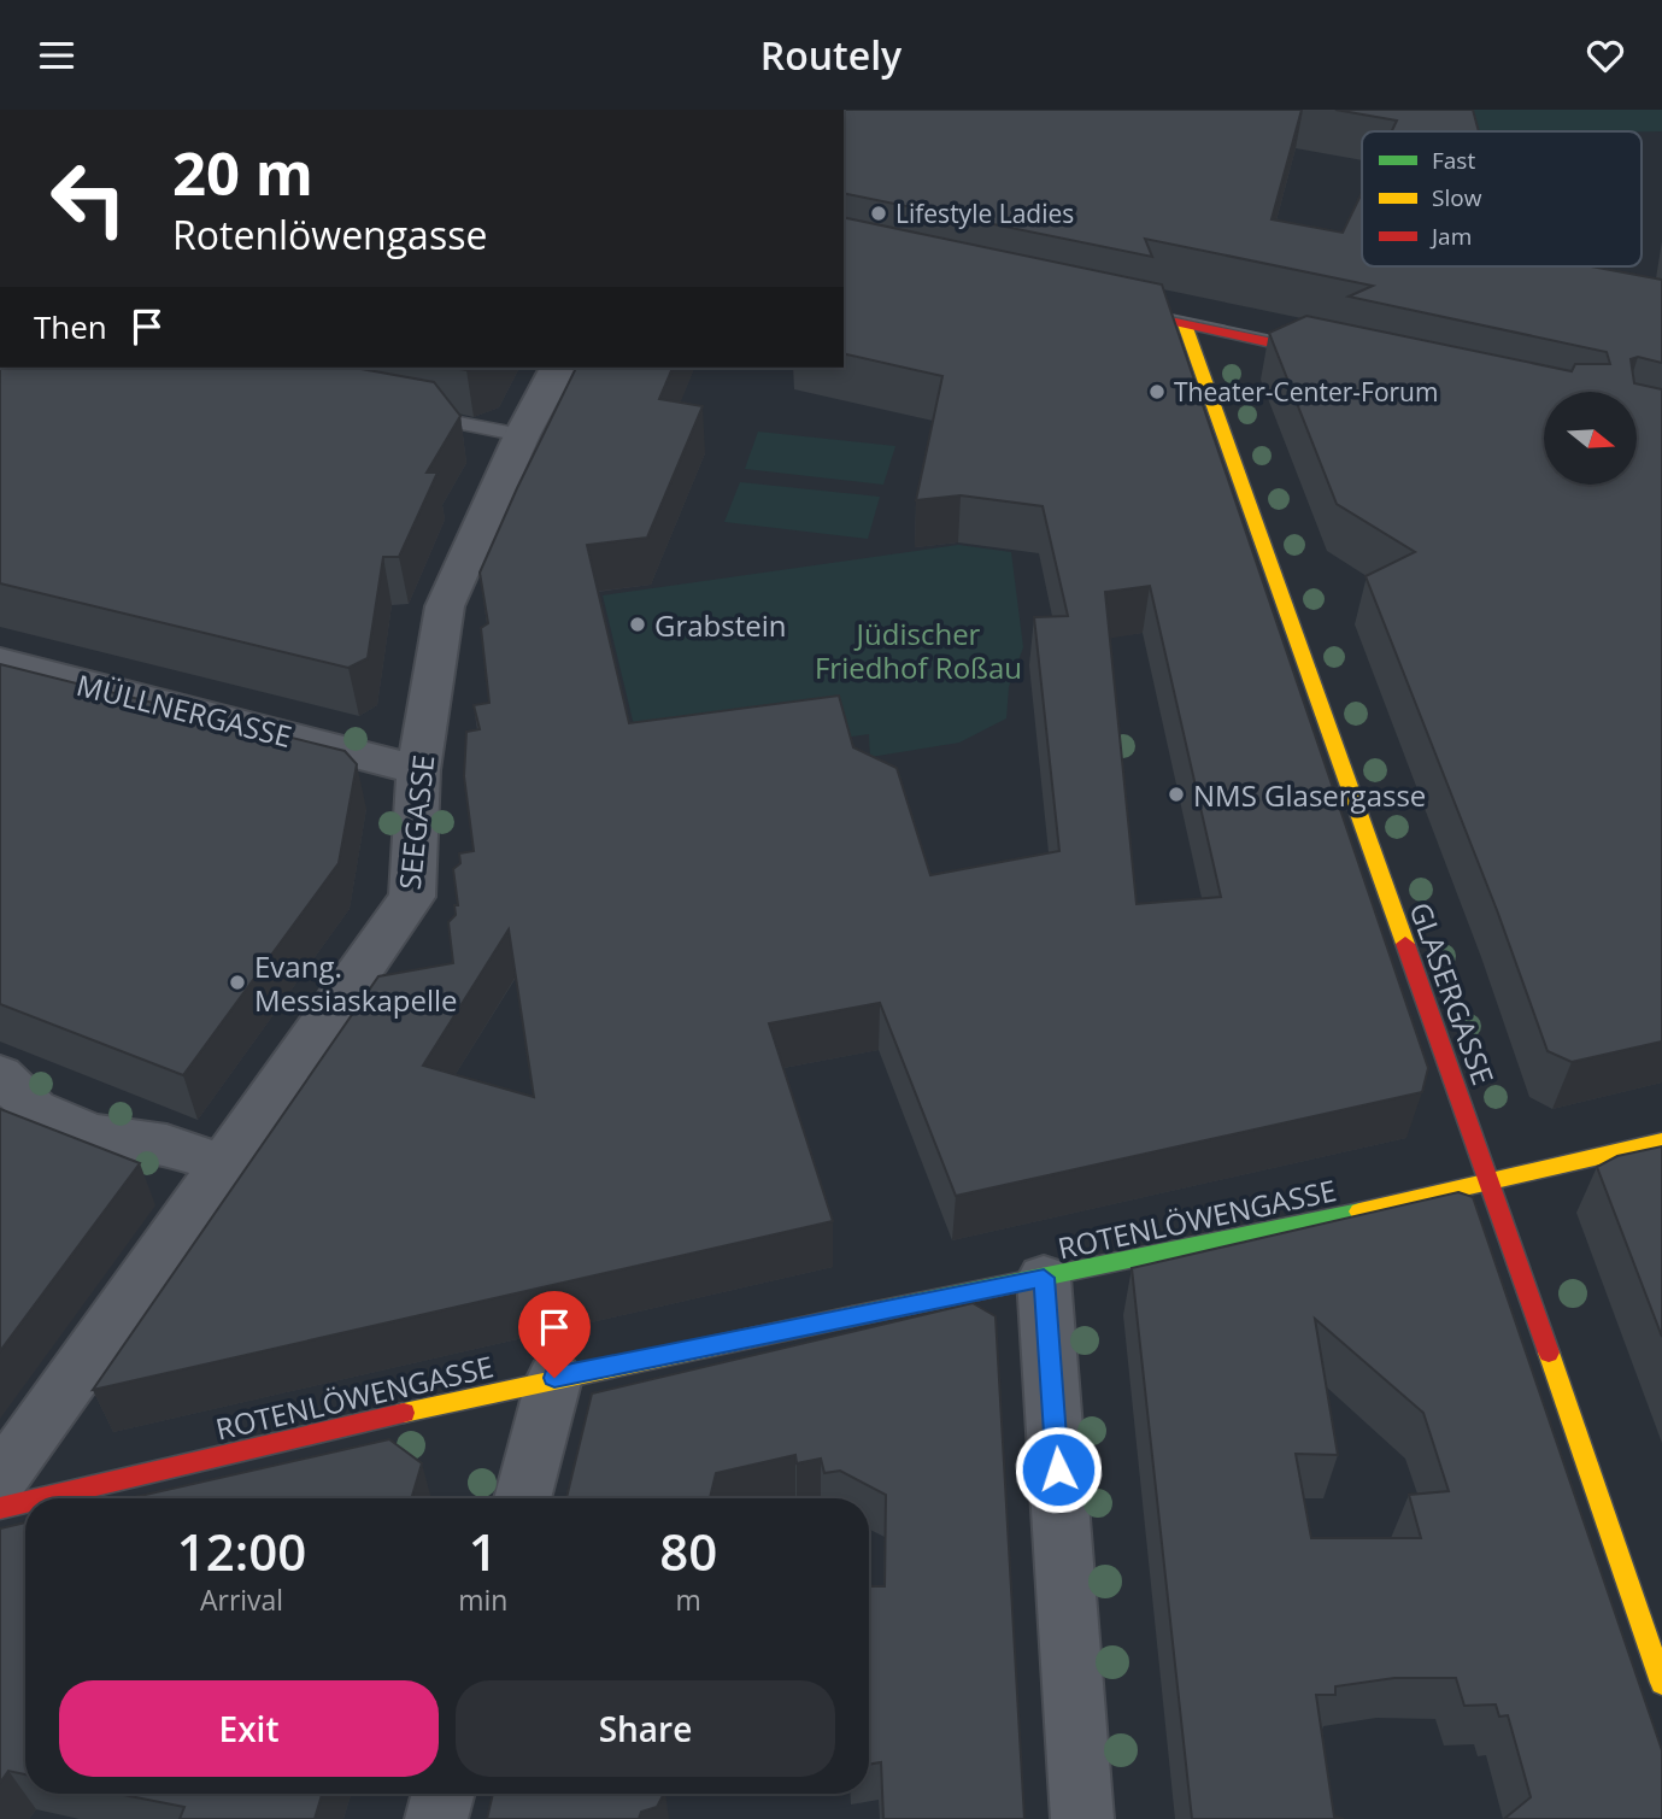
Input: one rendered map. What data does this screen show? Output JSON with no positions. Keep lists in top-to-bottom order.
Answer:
{
  "streets": {
    "street": [
      "MÜLLNERGASSE",
      "SEEGASSE",
      "GLASERGASSE",
      "ROTENLÖWENGASSE"
    ]
  },
  "crossings": [
    ["MÜLLNERGASSE", "SEEGASSE"],
    ["GLASERGASSE", "ROTENLÖWENGASSE"]
  ],
  "parks": ["Jüdischer Friedhof Roßau"],
  "places": [
    "Lifestyle Ladies",
    "Theater-Center-Forum",
    "Grabstein",
    "NMS Glasergasse",
    "Evang. Messiaskapelle"
  ],
  "legend": ["Fast", "Slow", "Jam"],
  "north": "right",
  "page": {
    "header": "Routely",
    "turn": ["20 m", "Rotenlöwengasse"],
    "then": "Then",
    "eta": [
      "12:00",
      "Arrival",
      "1",
      "min",
      "80",
      "m"
    ],
    "buttons": ["Exit", "Share"]
  }
}
